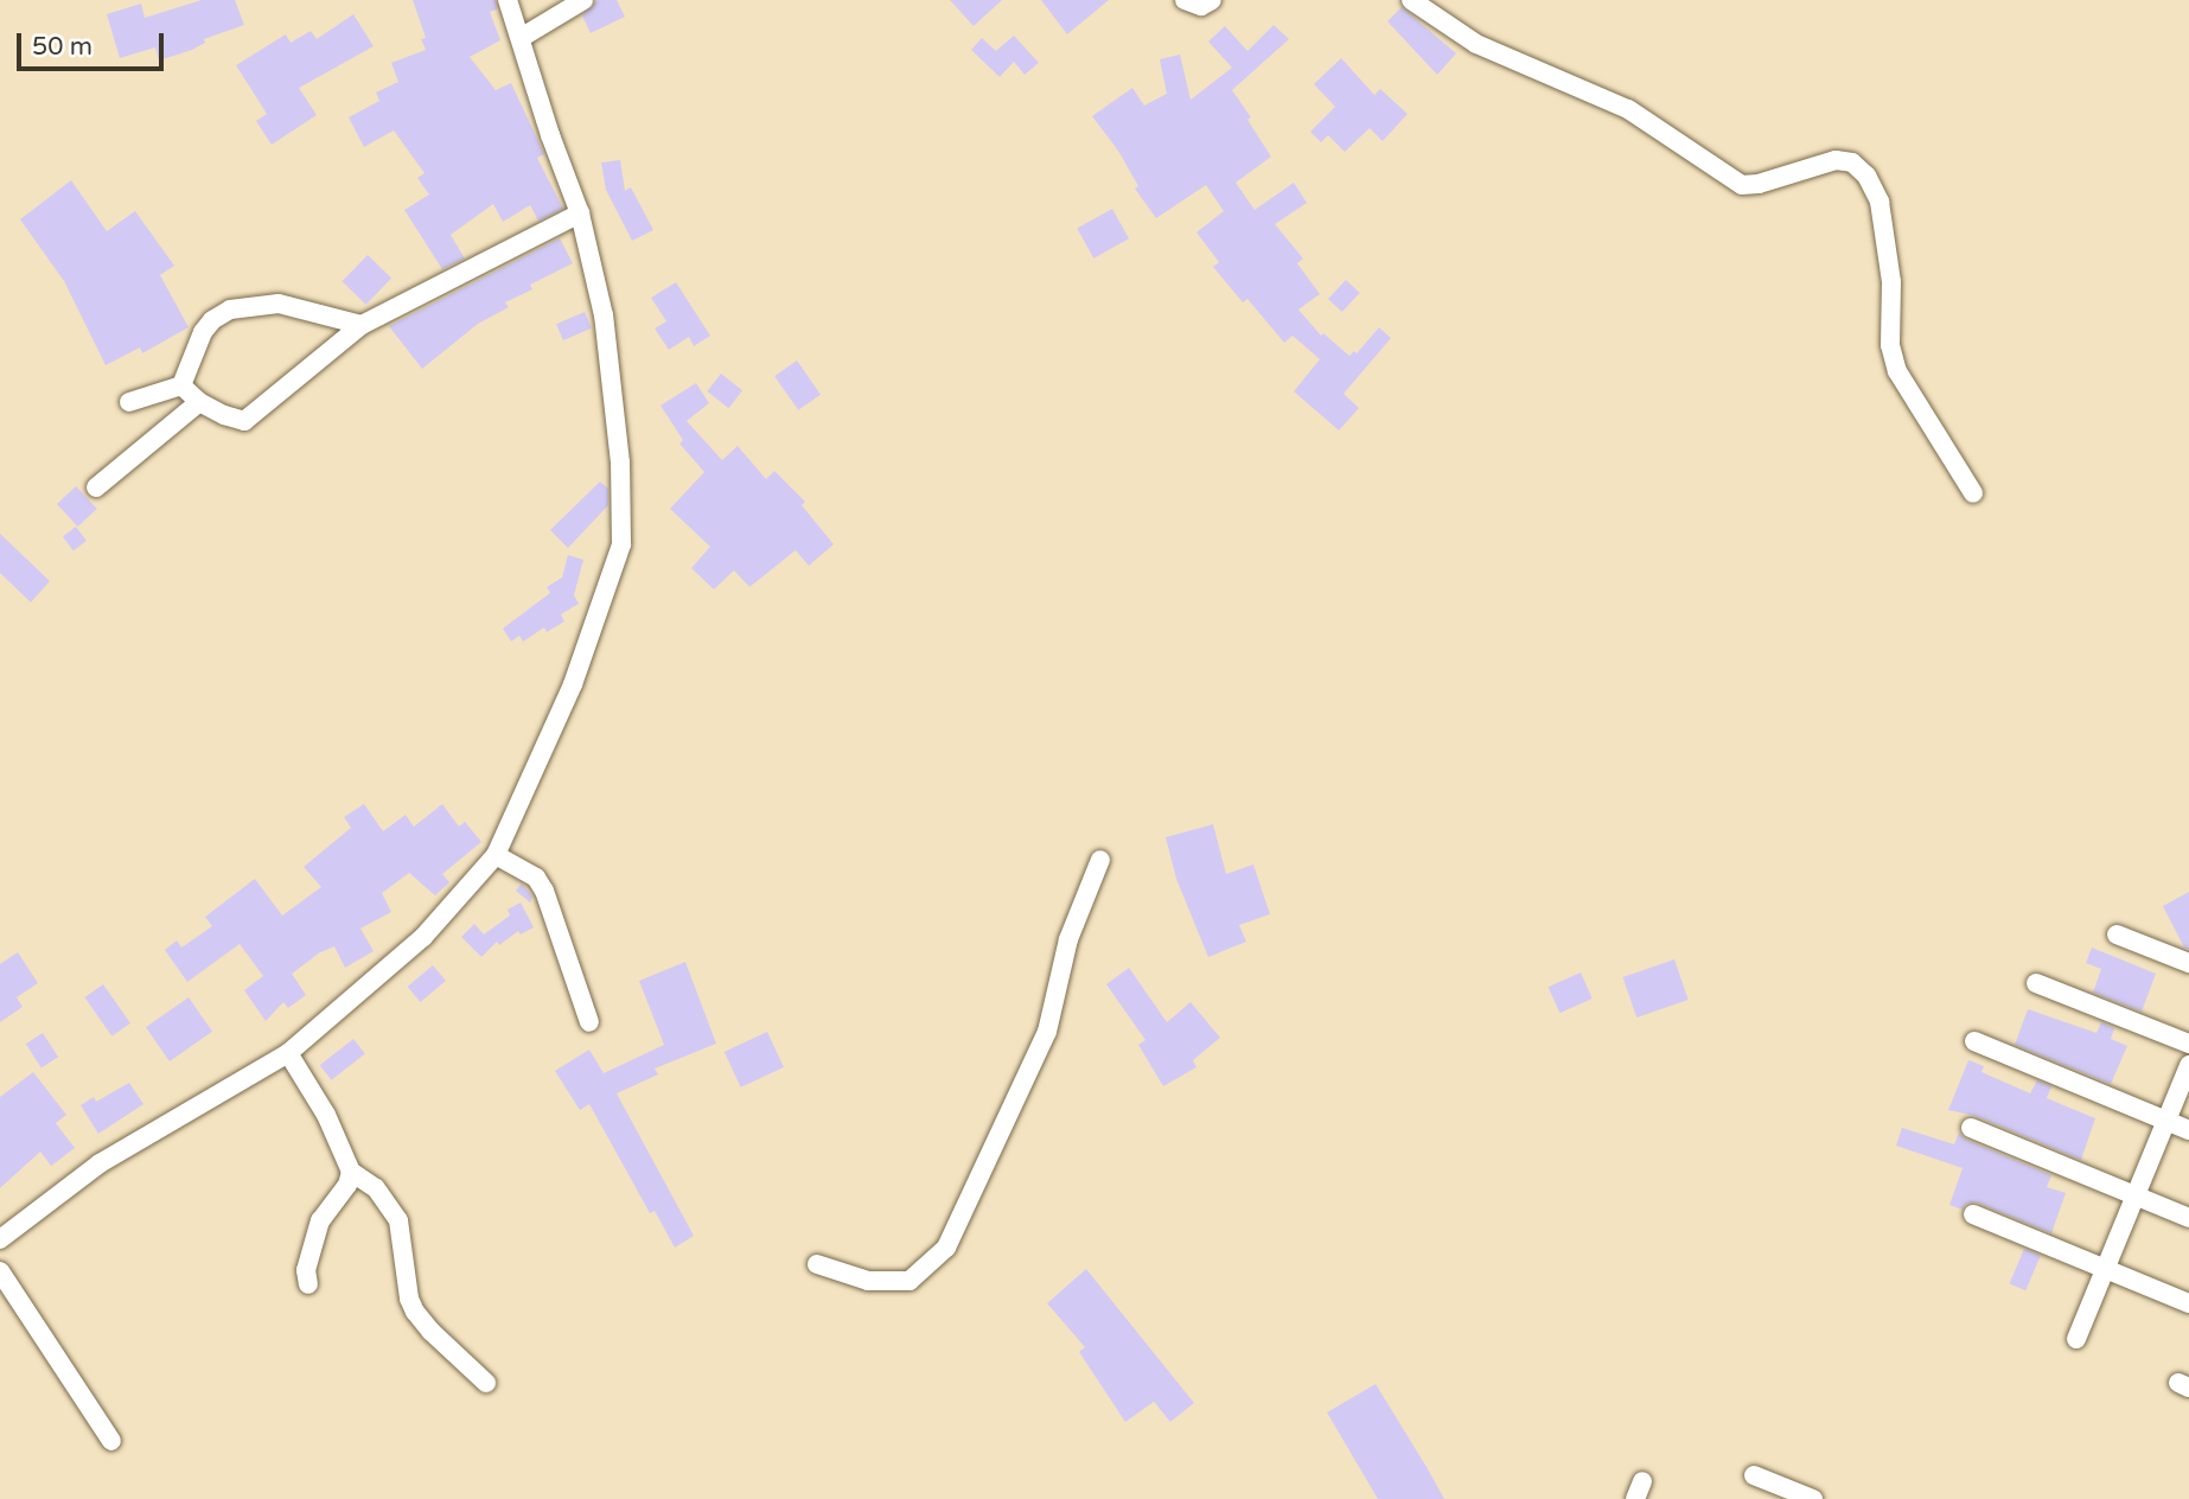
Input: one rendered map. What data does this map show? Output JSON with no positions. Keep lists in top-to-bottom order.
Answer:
{
  "scale_bar": "50 m"
}
